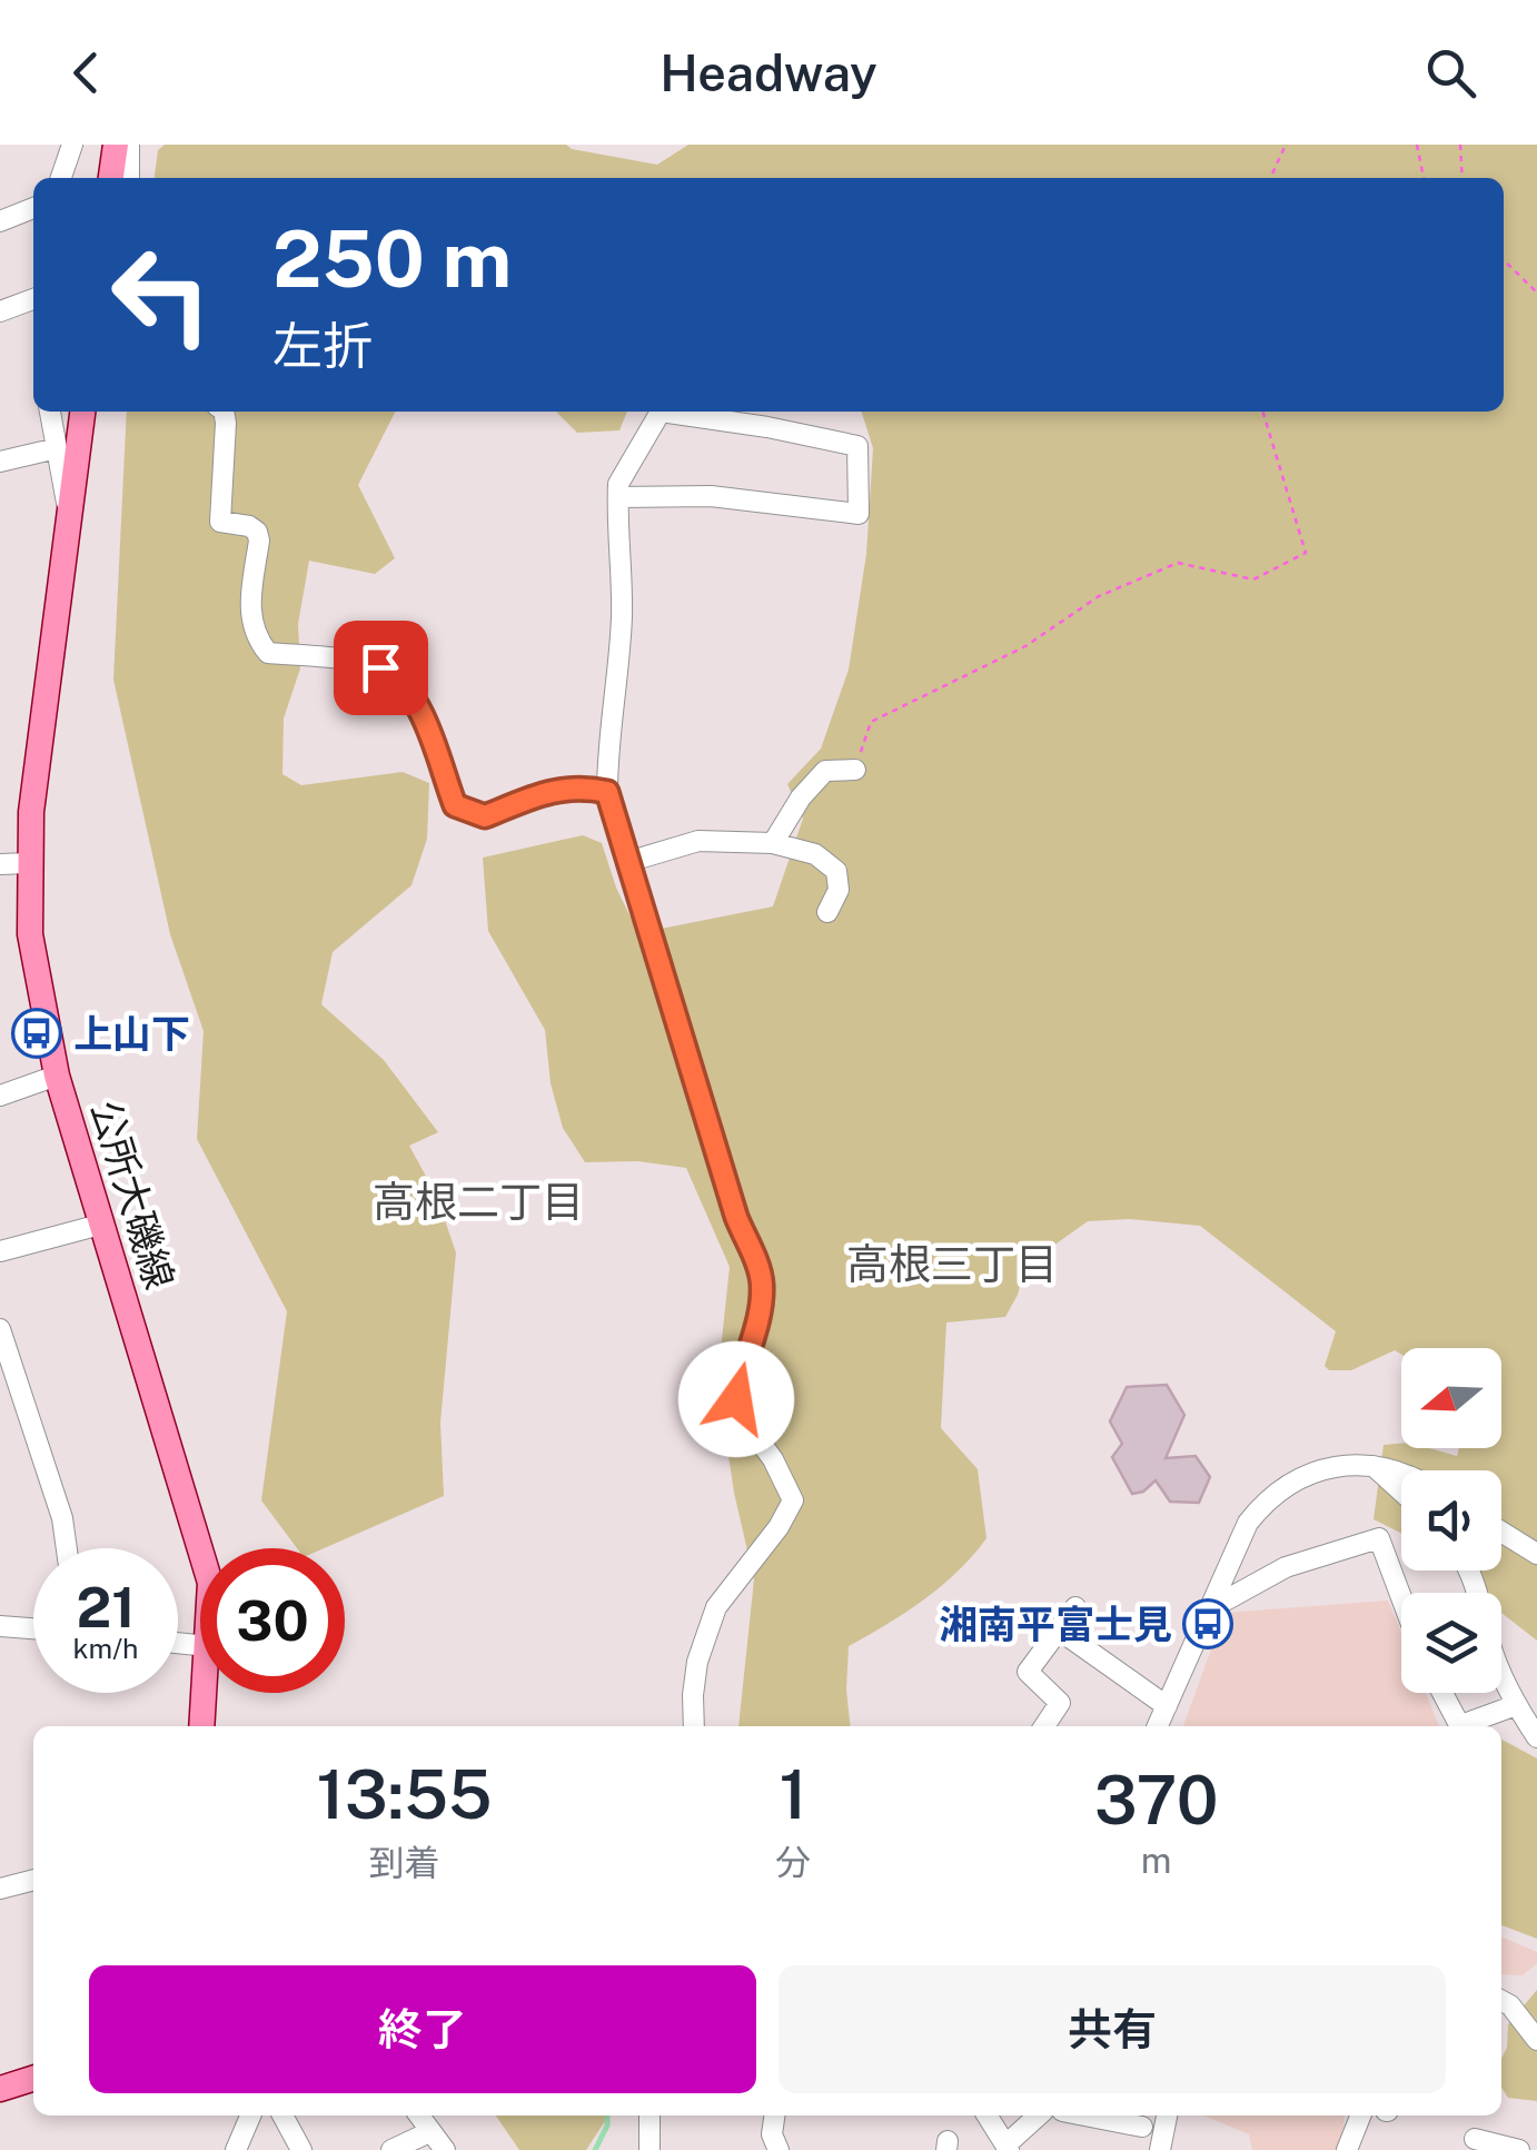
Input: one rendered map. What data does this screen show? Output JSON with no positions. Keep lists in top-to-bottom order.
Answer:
{
  "streets": {
    "main road": ["公所大磯線"]
  },
  "districts": ["高根二丁目", "高根三丁目"],
  "places": {
    "bus stop": ["上山下", "湘南平富士見"]
  },
  "north": "left",
  "page": {
    "header": "Headway",
    "turn": ["250 m", "左折"],
    "speed": "21 km/h",
    "limit": "30",
    "eta": [
      "13:55",
      "到着",
      "1",
      "分",
      "370",
      "m"
    ],
    "buttons": ["終了", "共有"]
  }
}
